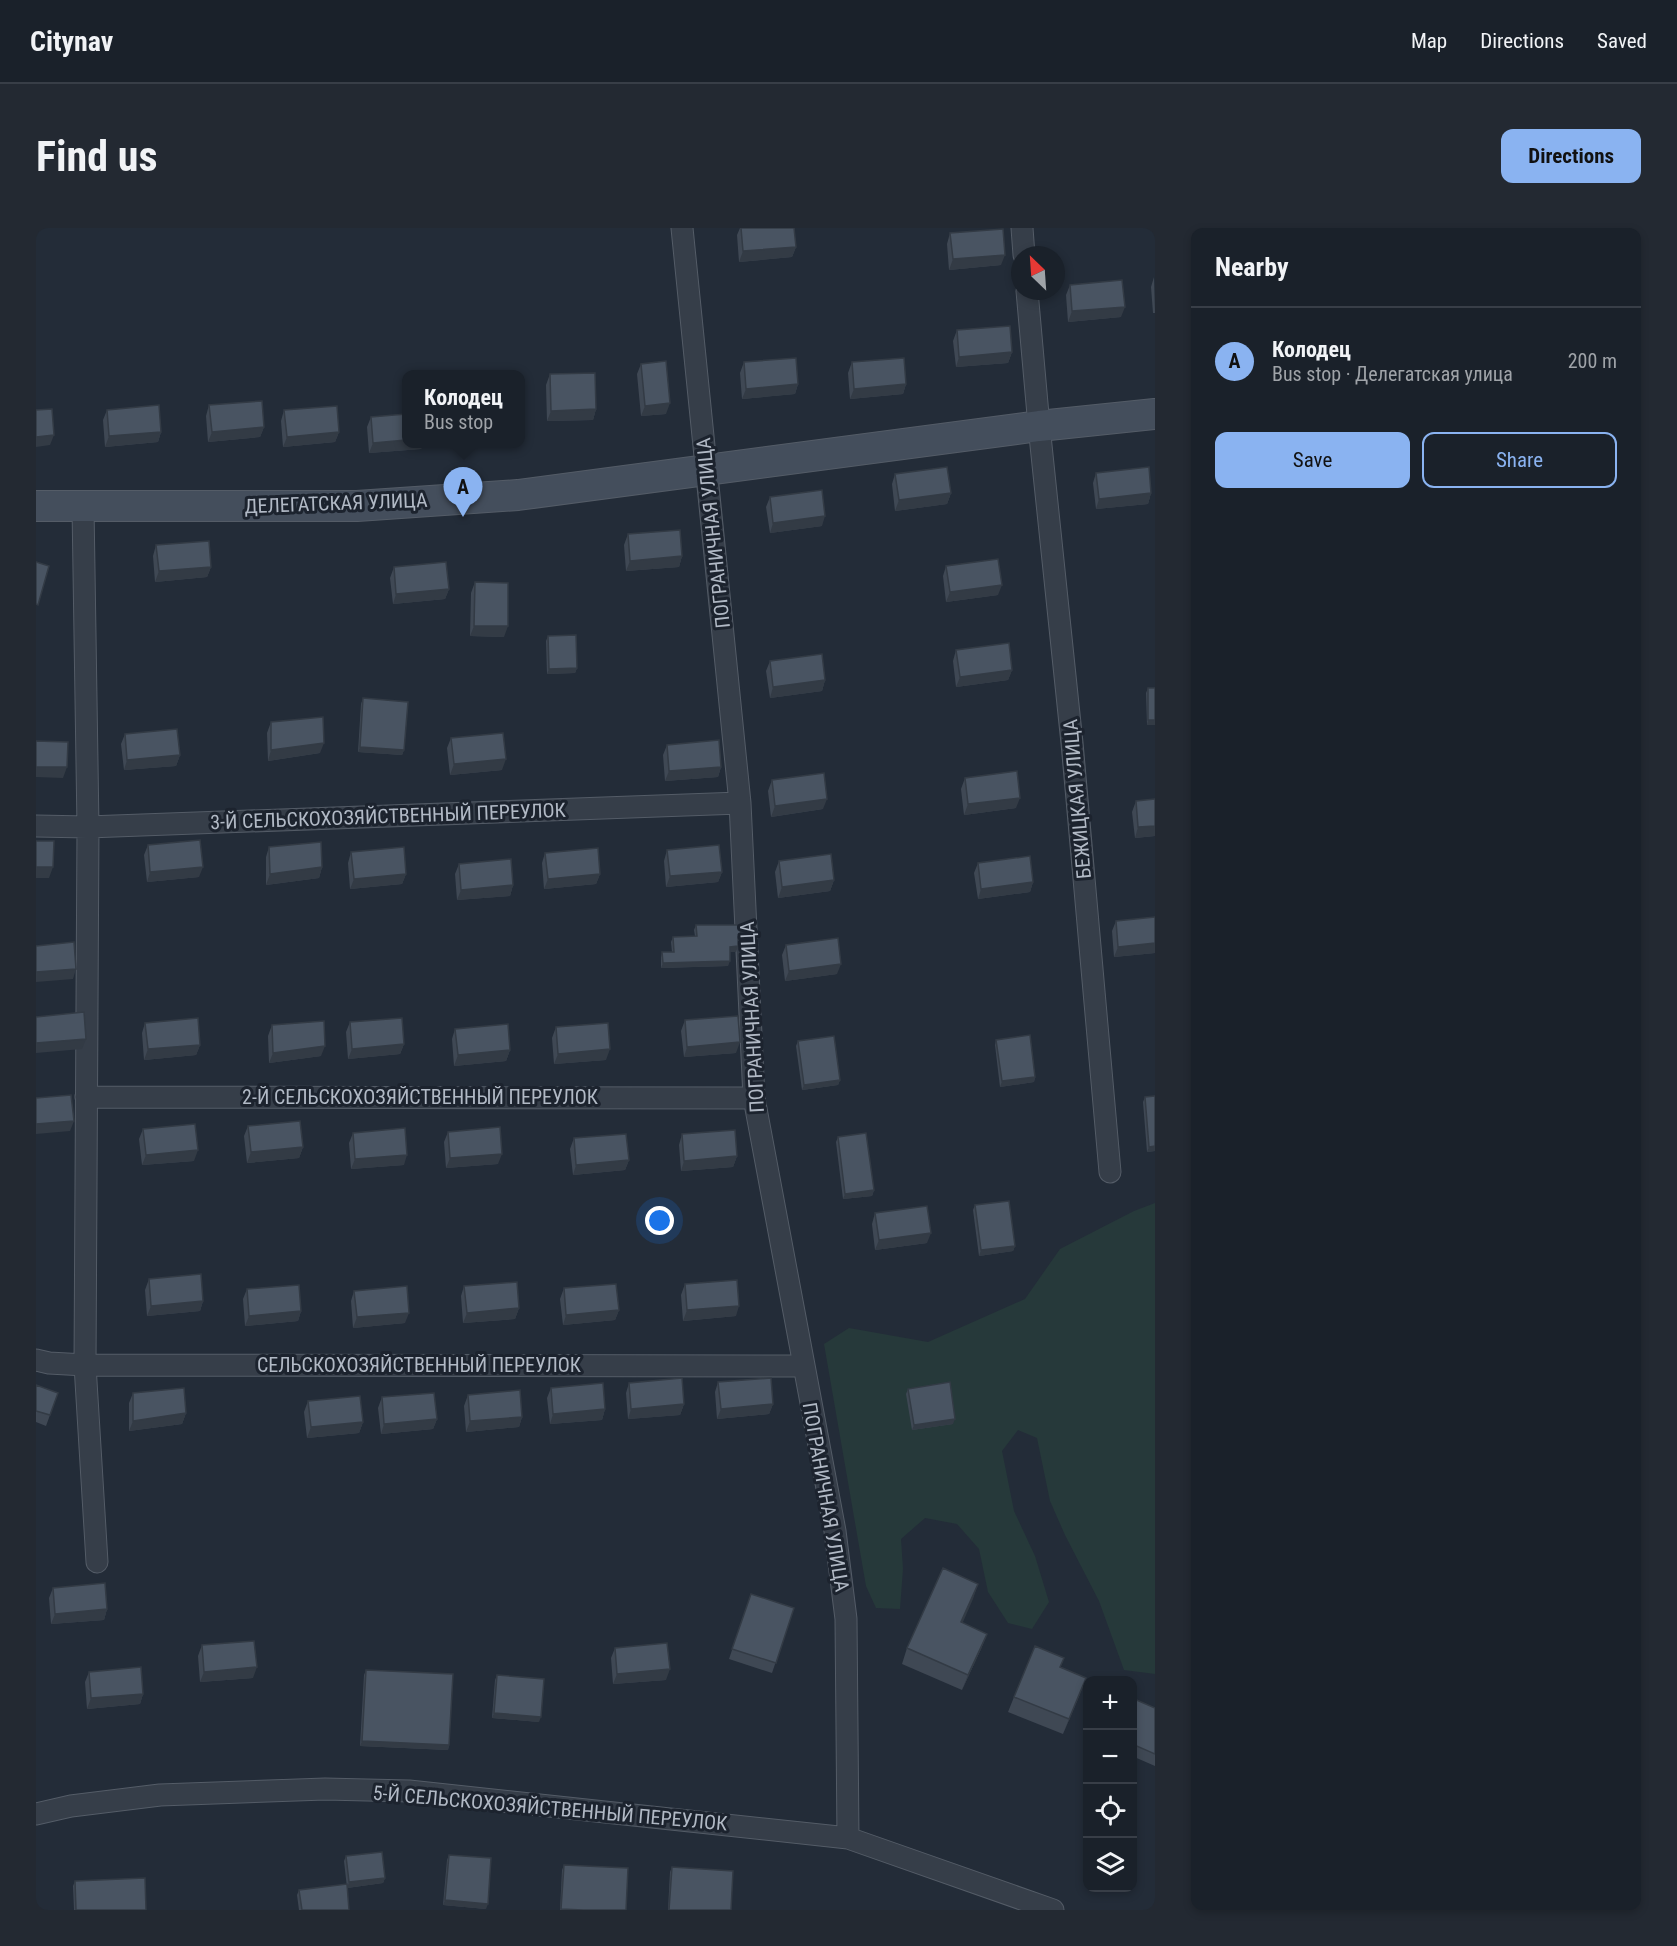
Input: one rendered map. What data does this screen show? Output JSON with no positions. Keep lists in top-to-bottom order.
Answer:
{
  "streets": {
    "street": [
      "ДЕЛЕГАТСКАЯ УЛИЦА",
      "ПОГРАНИЧНАЯ УЛИЦА",
      "БЕЖИЦКАЯ УЛИЦА",
      "3-Й СЕЛЬСКОХОЗЯЙСТВЕННЫЙ ПЕРЕУЛОК",
      "2-Й СЕЛЬСКОХОЗЯЙСТВЕННЫЙ ПЕРЕУЛОК",
      "СЕЛЬСКОХОЗЯЙСТВЕННЫЙ ПЕРЕУЛОК",
      "5-Й СЕЛЬСКОХОЗЯЙСТВЕННЫЙ ПЕРЕУЛОК"
    ]
  },
  "crossings": [
    ["ДЕЛЕГАТСКАЯ УЛИЦА", "ПОГРАНИЧНАЯ УЛИЦА"],
    ["ПОГРАНИЧНАЯ УЛИЦА", "3-Й СЕЛЬСКОХОЗЯЙСТВЕННЫЙ ПЕРЕУЛОК"],
    ["ПОГРАНИЧНАЯ УЛИЦА", "2-Й СЕЛЬСКОХОЗЯЙСТВЕННЫЙ ПЕРЕУЛОК"],
    ["ПОГРАНИЧНАЯ УЛИЦА", "СЕЛЬСКОХОЗЯЙСТВЕННЫЙ ПЕРЕУЛОК"],
    ["ПОГРАНИЧНАЯ УЛИЦА", "5-Й СЕЛЬСКОХОЗЯЙСТВЕННЫЙ ПЕРЕУЛОК"]
  ],
  "north": "top left",
  "page": {
    "header": "Citynav",
    "nav": ["Map", "Directions", "Saved"],
    "buttons": [
      "Directions",
      ["Save", "Share"]
    ],
    "title": "Find us",
    "heading": "Nearby",
    "list": [
      {
        "mark": "A",
        "name": "Колодец",
        "note": "Bus stop · Делегатская улица",
        "value": "200 m"
      }
    ],
    "popup": ["Колодец", "Bus stop"],
    "pins": "A",
    "map_buttons": ["+", "−"]
  }
}
